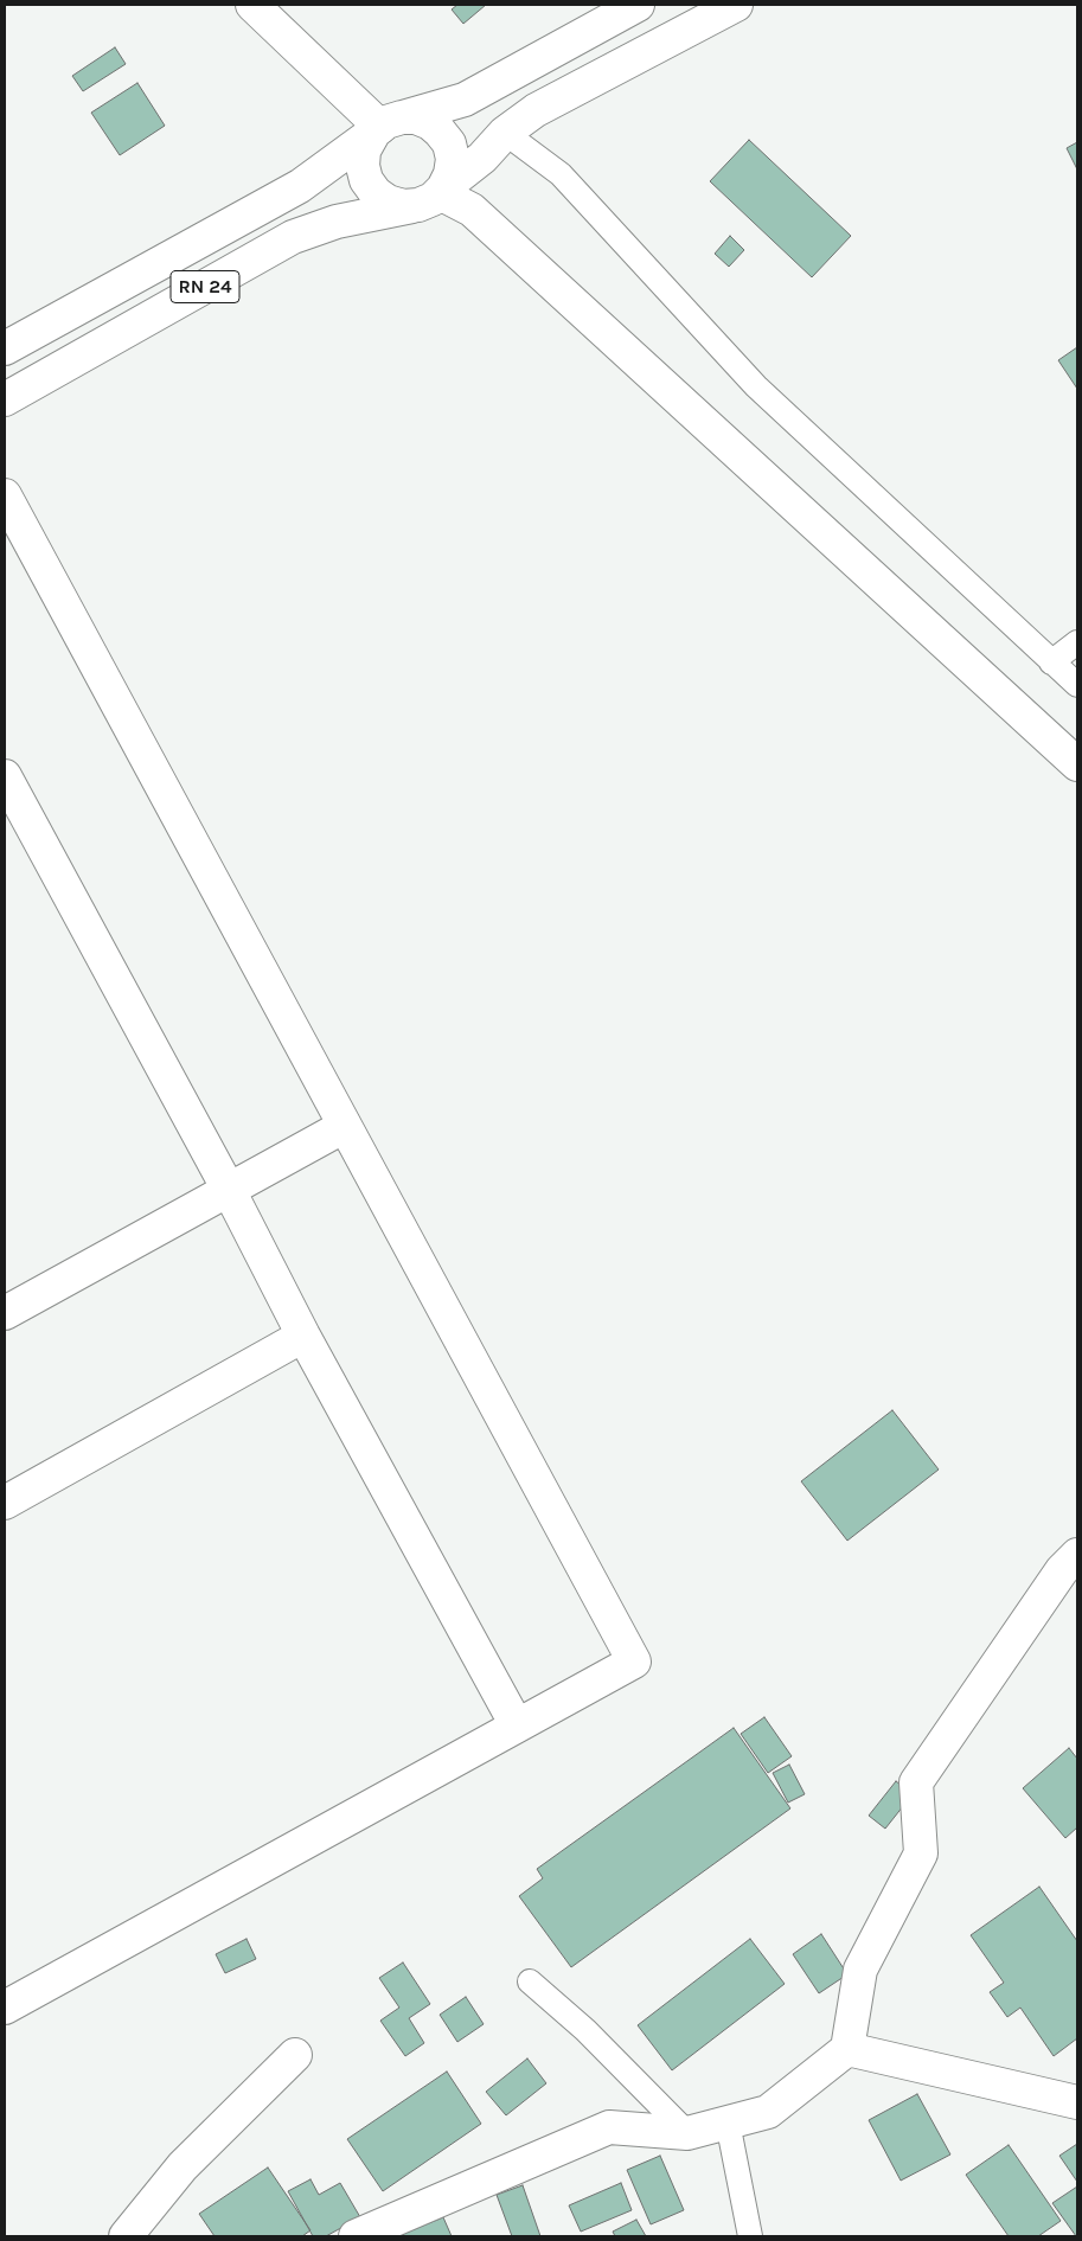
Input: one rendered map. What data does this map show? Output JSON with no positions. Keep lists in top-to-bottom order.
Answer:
{
  "streets": {
    "main road": ["RN 24"]
  }
}
